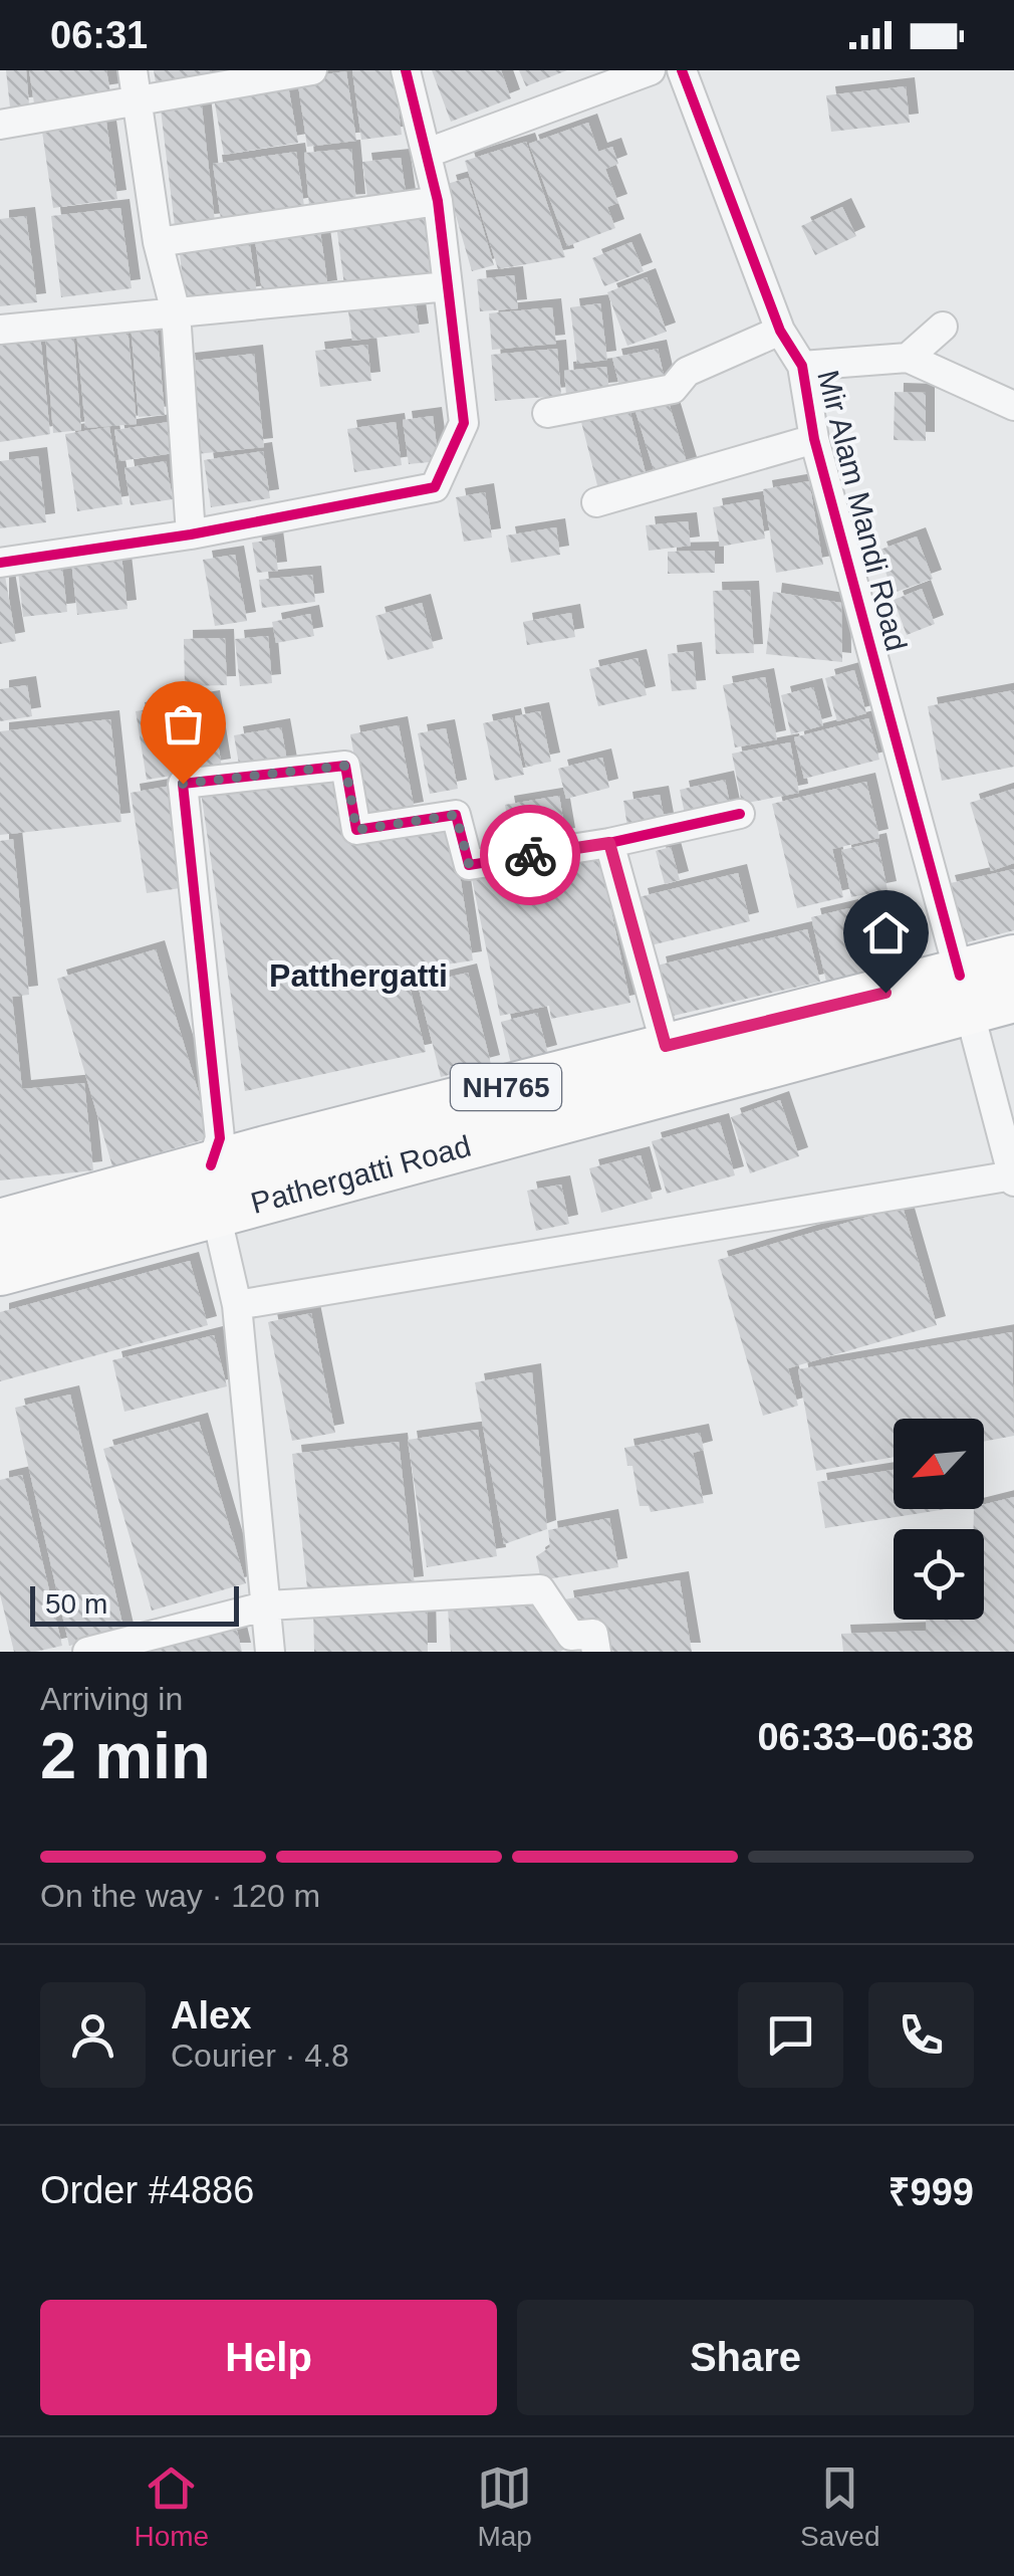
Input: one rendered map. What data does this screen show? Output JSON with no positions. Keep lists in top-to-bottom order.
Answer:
{
  "streets": {
    "highway": ["NH765", "Pathergatti Road"],
    "street": ["Mir Alam Mandi Road"]
  },
  "crossings": [
    ["Mir Alam Mandi Road", "NH765"],
    ["Mir Alam Mandi Road", "Pathergatti Road"],
    ["NH765", "Pathergatti Road"]
  ],
  "districts": ["Patthergatti"],
  "scale_bar": "50 m",
  "north": "bottom left",
  "page": {
    "status": "06:31",
    "scale": "50 m",
    "heading": ["2 min", "Arriving in", "06:33–06:38"],
    "panel": [
      "Alex",
      "Courier · 4.8",
      "Order #4886",
      "₹999"
    ],
    "bar": "On the way · 120 m",
    "buttons": ["Help", "Share"],
    "tabs": ["Home", "Map", "Saved"]
  }
}
